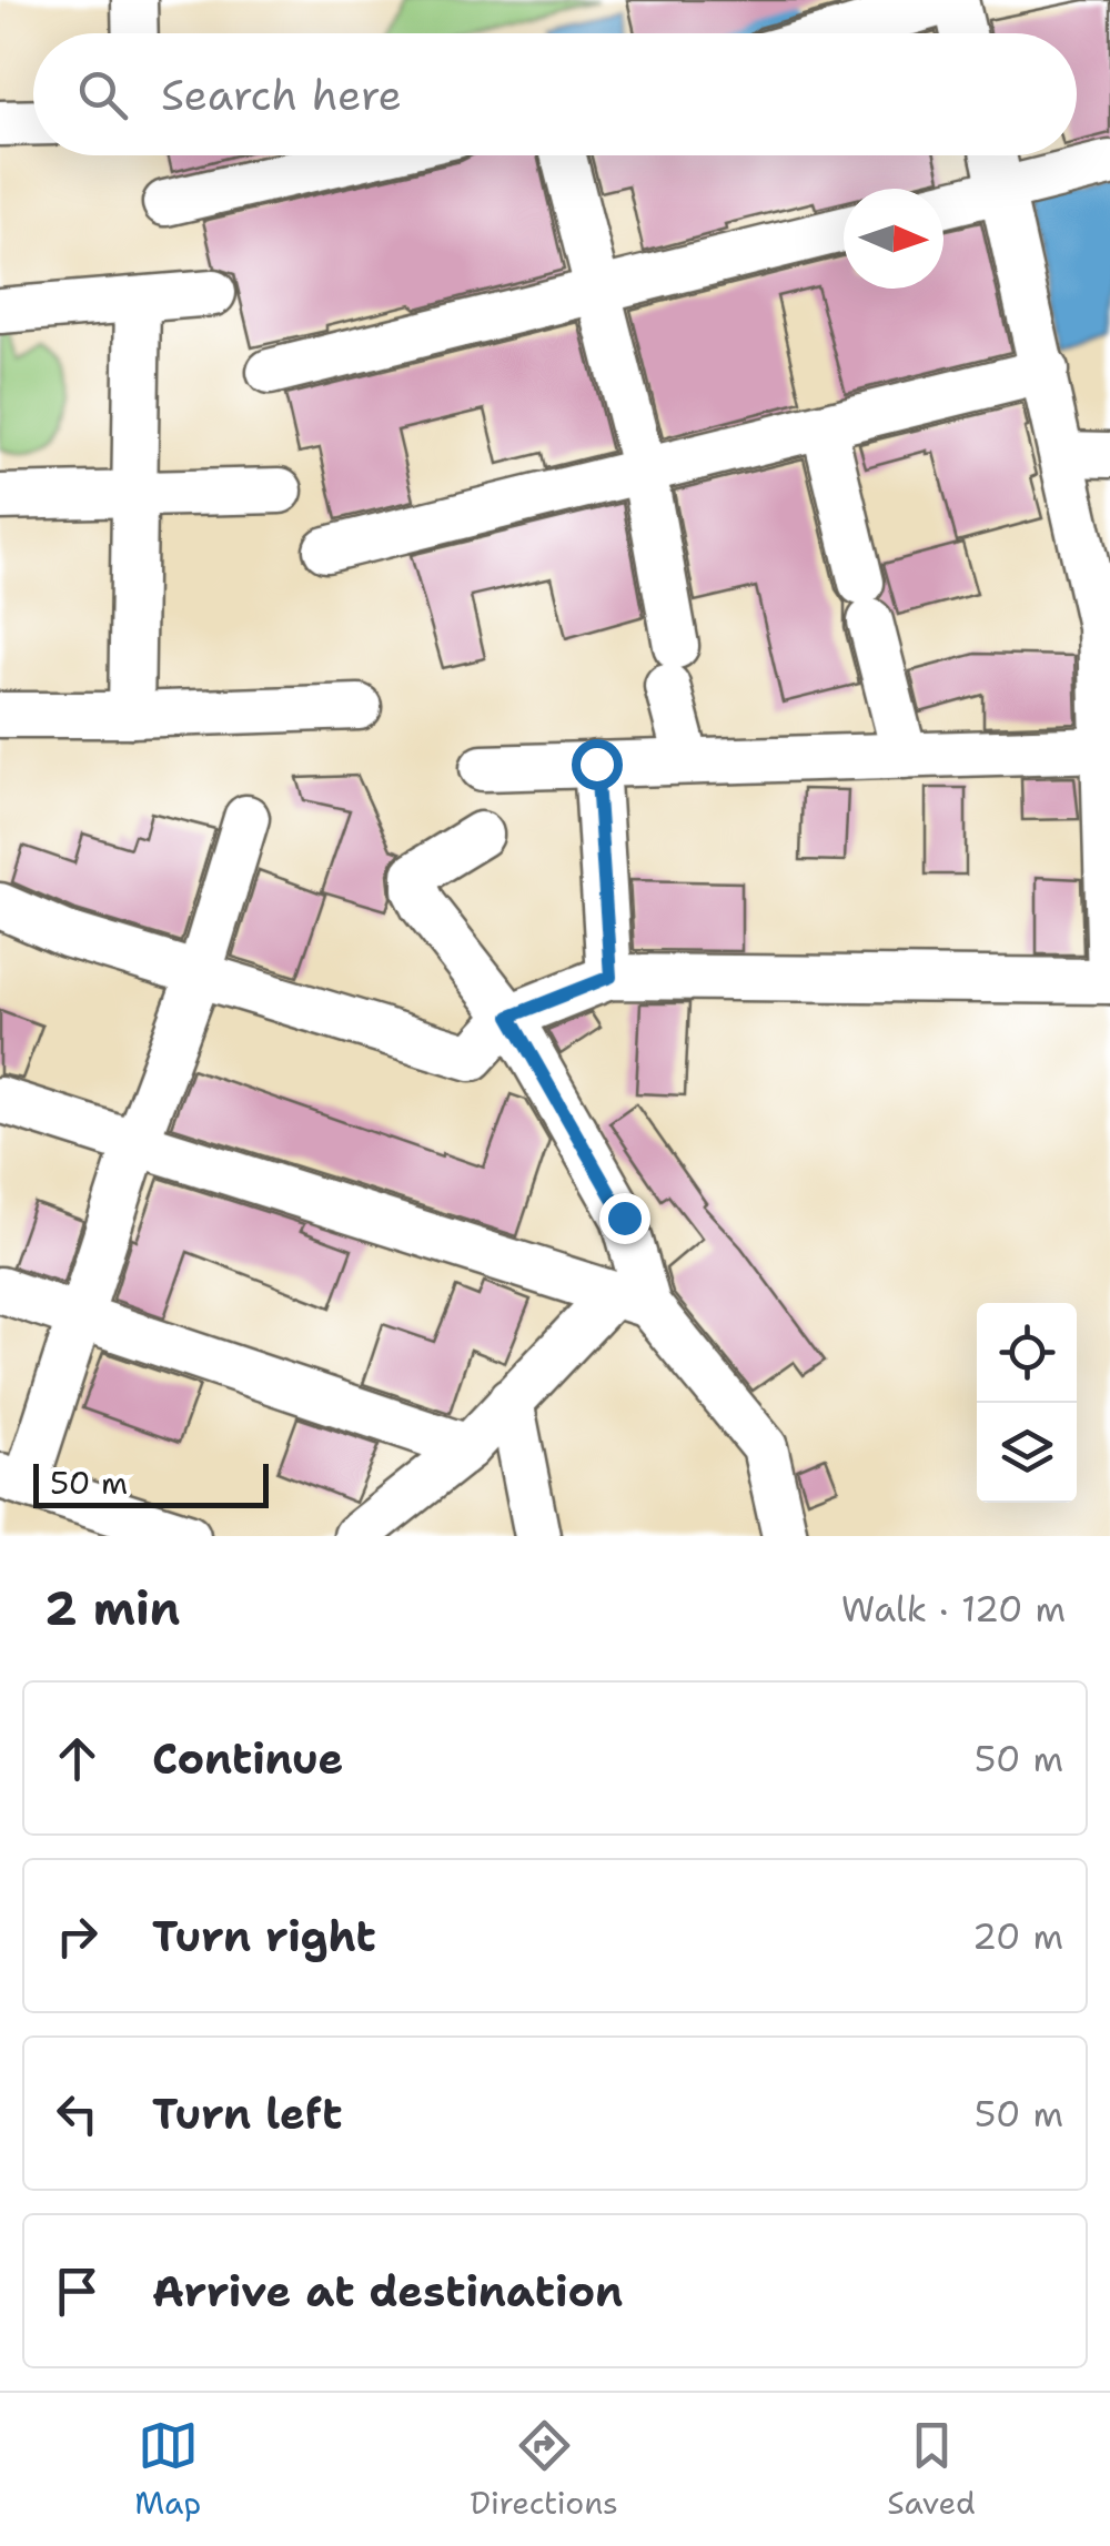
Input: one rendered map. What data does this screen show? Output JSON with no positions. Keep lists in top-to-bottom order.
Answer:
{
  "scale_bar": "50 m",
  "north": "right",
  "page": {
    "search": "Search here",
    "scale": "50 m",
    "heading": ["2 min", "Walk · 120 m"],
    "list": [
      ["Continue", "50 m"],
      ["Turn right", "20 m"],
      ["Turn left", "50 m"],
      "Arrive at destination"
    ],
    "nav": ["Map", "Directions", "Saved"]
  }
}
